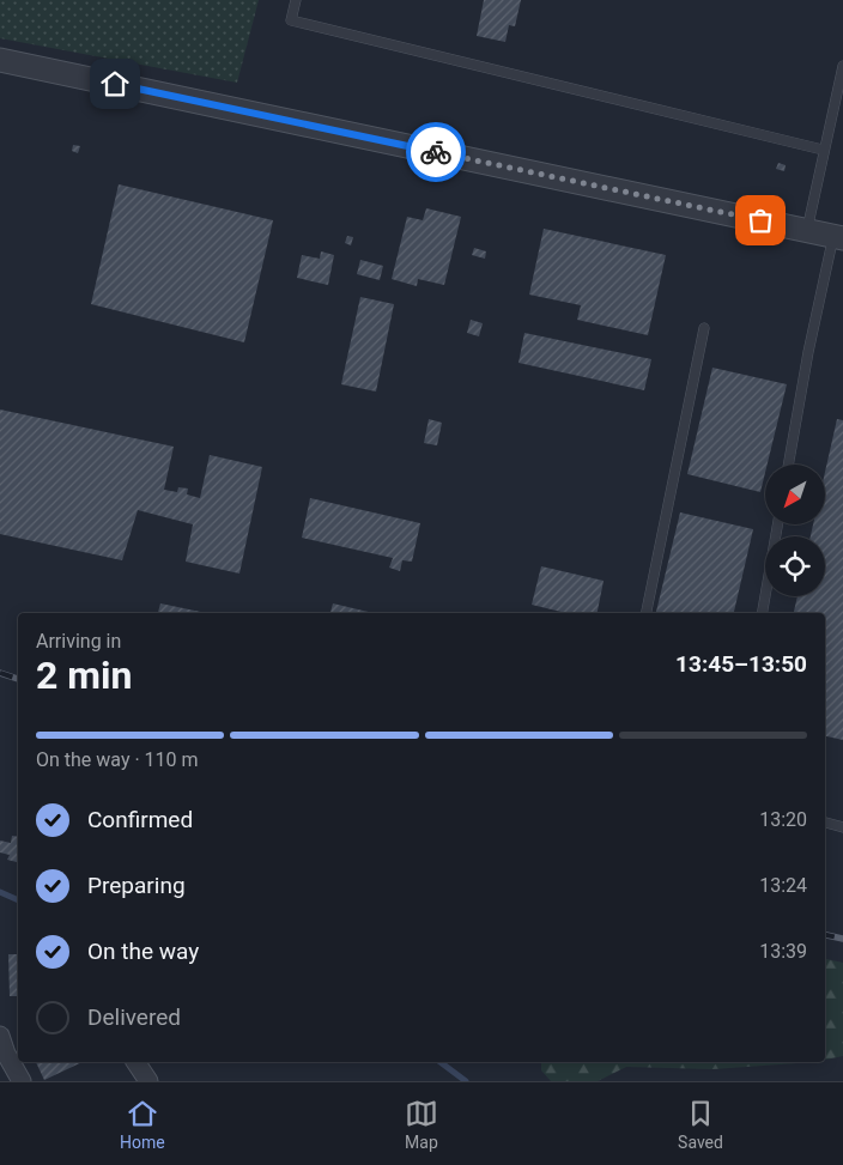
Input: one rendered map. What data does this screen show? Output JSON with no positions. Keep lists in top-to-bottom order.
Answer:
{
  "north": "bottom left",
  "page": {
    "heading": ["2 min", "Arriving in", "13:45–13:50"],
    "bar": "On the way · 110 m",
    "list": [
      ["Confirmed", "13:20"],
      ["Preparing", "13:24"],
      ["On the way", "13:39"],
      "Delivered"
    ],
    "tabs": ["Home", "Map", "Saved"]
  }
}
